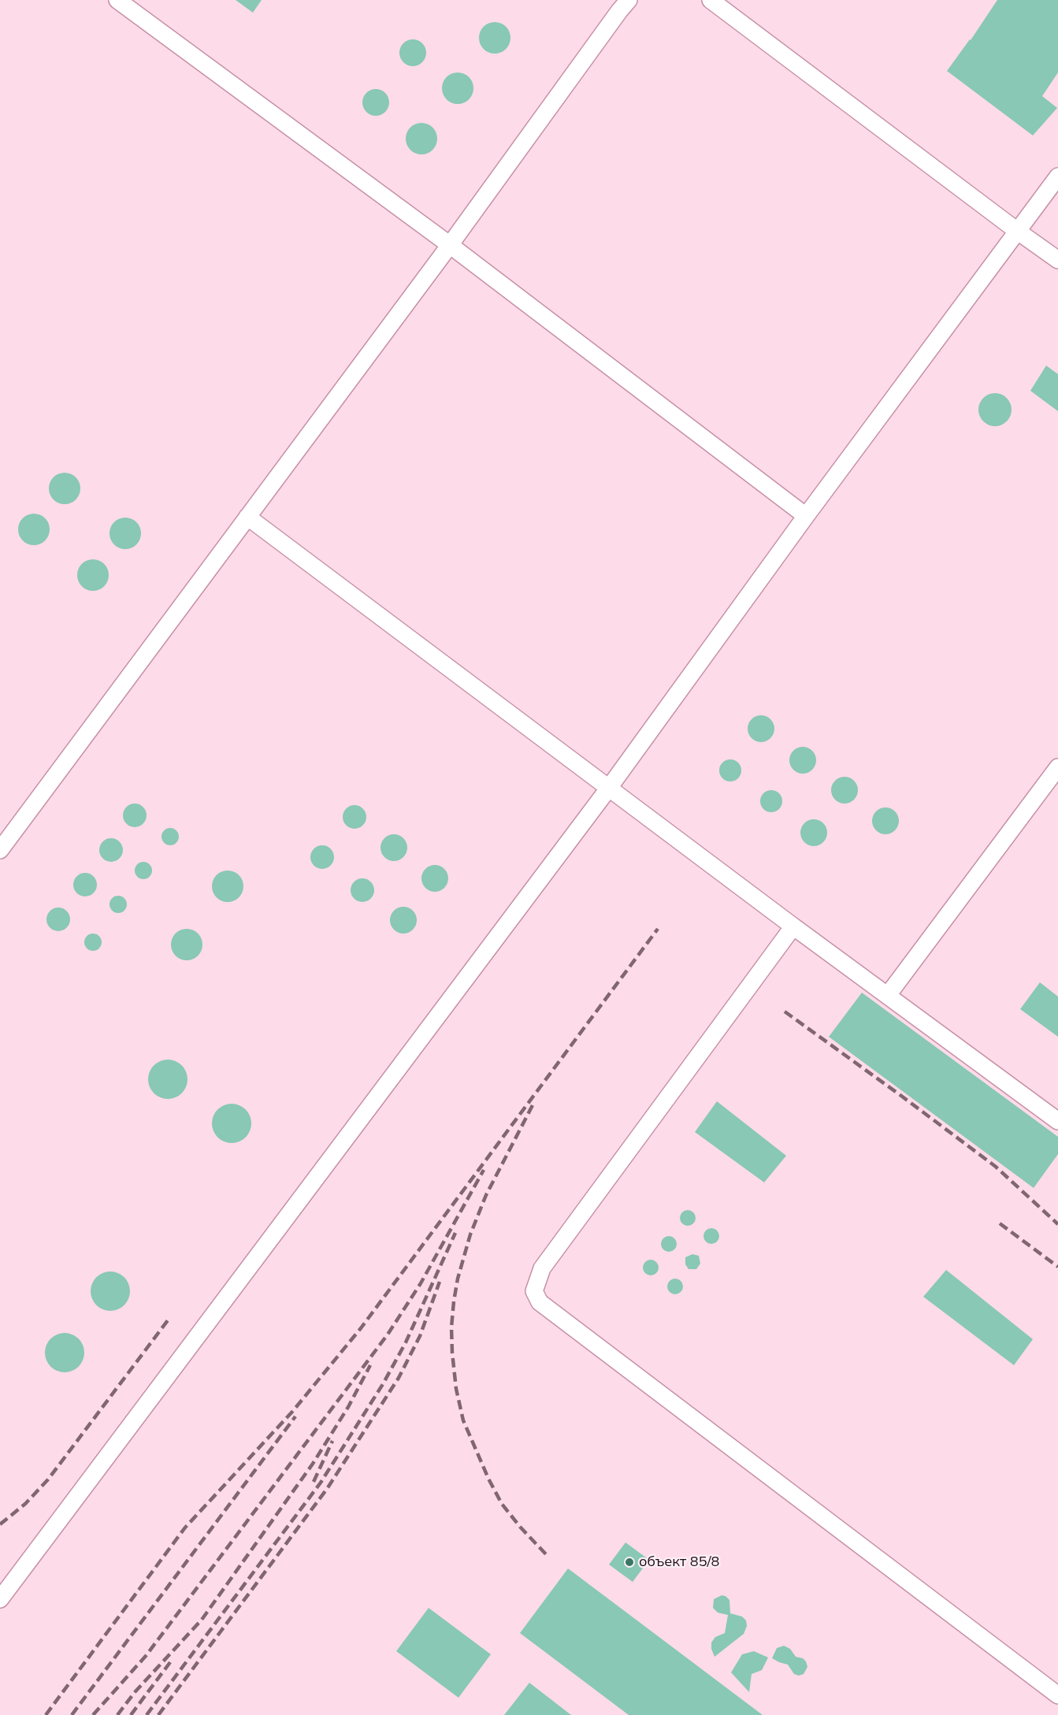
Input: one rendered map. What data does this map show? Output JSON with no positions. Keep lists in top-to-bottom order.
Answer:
{
  "places": ["объект 85/8"]
}
